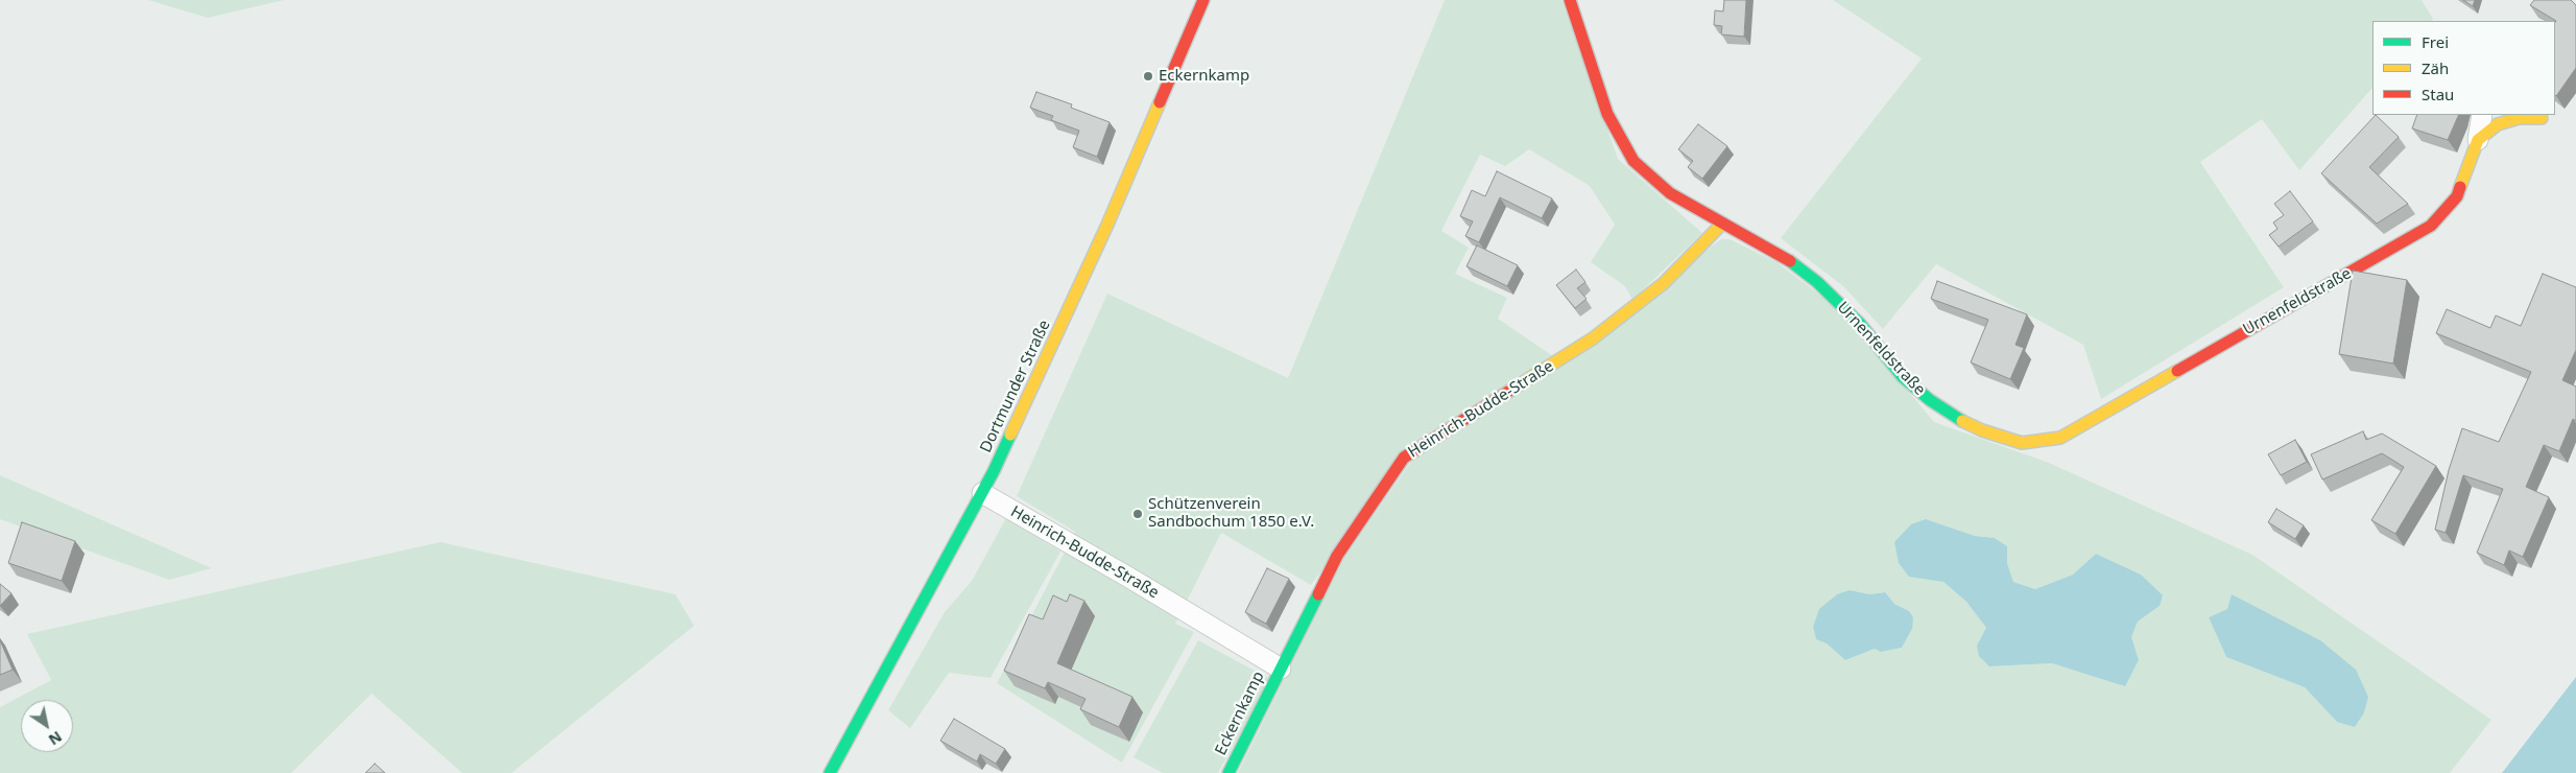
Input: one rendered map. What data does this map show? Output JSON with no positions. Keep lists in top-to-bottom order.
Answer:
{
  "streets": {
    "street": [
      "Urnenfeldstraße",
      "Dortmunder Straße",
      "Heinrich-Budde-Straße",
      "Eckernkamp"
    ]
  },
  "crossings": [
    ["Urnenfeldstraße", "Heinrich-Budde-Straße"],
    ["Dortmunder Straße", "Heinrich-Budde-Straße"],
    ["Heinrich-Budde-Straße", "Eckernkamp"]
  ],
  "places": ["Eckernkamp", "Schützenverein Sandbochum 1850 e.V."],
  "legend": ["Frei", "Zäh", "Stau"],
  "north": "bottom right"
}
